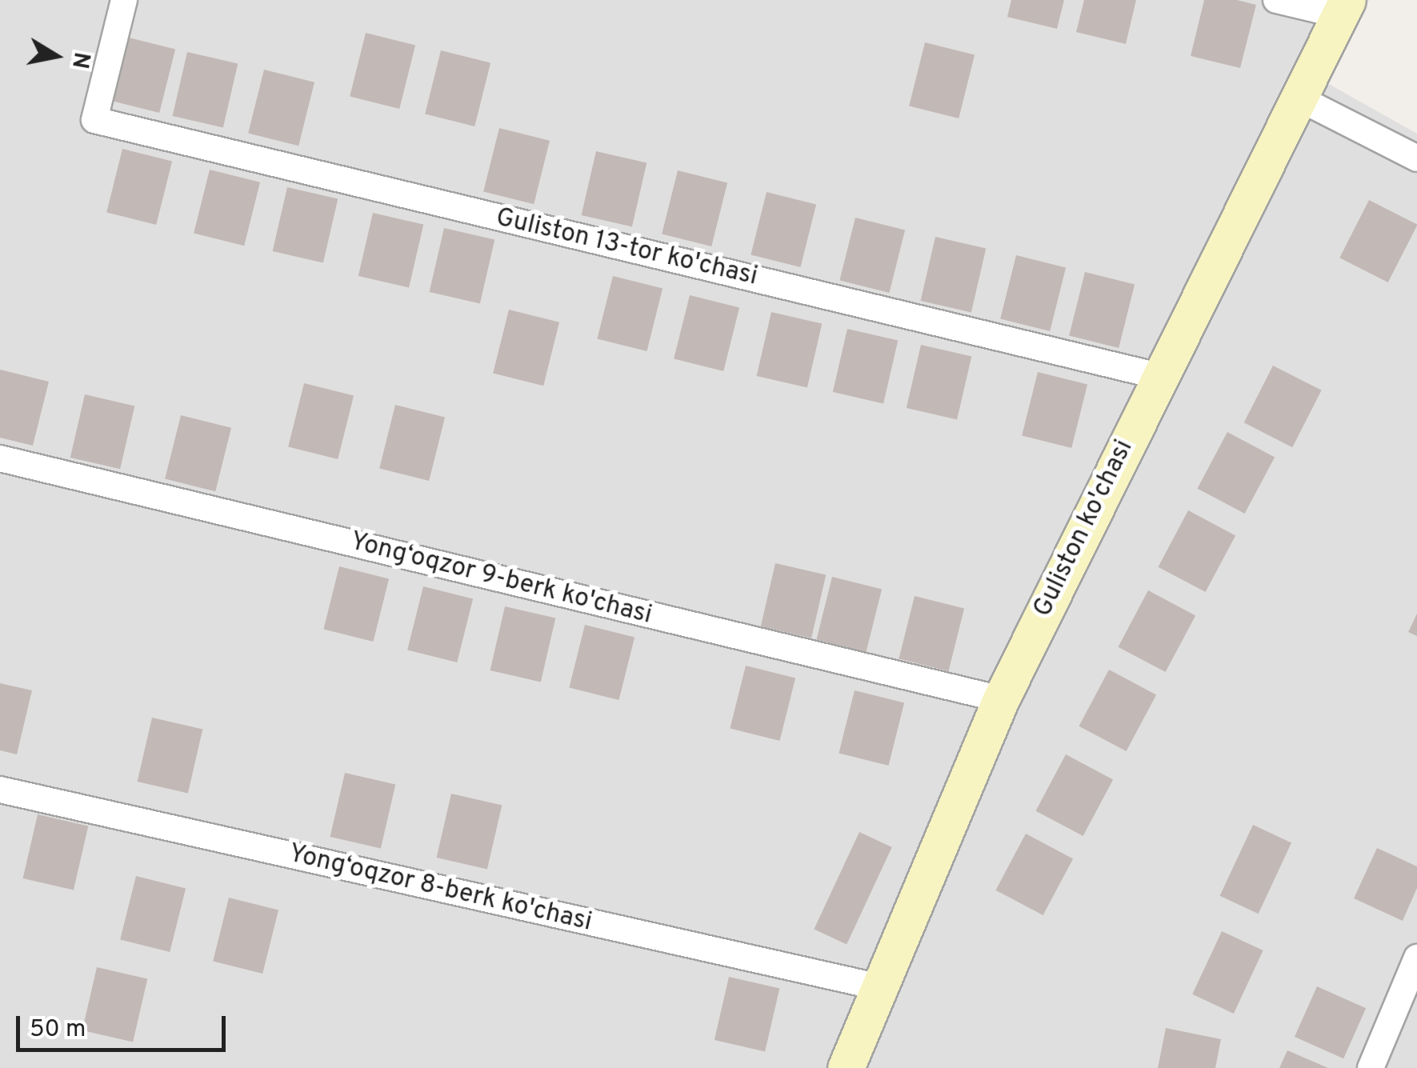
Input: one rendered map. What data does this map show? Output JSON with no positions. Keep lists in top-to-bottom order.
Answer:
{
  "streets": {
    "main road": ["Guliston ko'chasi"],
    "street": ["Guliston 13-tor ko'chasi", "Yong‘oqzor 9-berk ko'chasi", "Yong‘oqzor 8-berk ko'chasi"]
  },
  "crossings": [
    ["Guliston 13-tor ko'chasi", "Guliston ko'chasi"],
    ["Guliston ko'chasi", "Yong‘oqzor 9-berk ko'chasi"],
    ["Guliston ko'chasi", "Yong‘oqzor 8-berk ko'chasi"]
  ],
  "scale_bar": "50 m",
  "north": "right"
}
